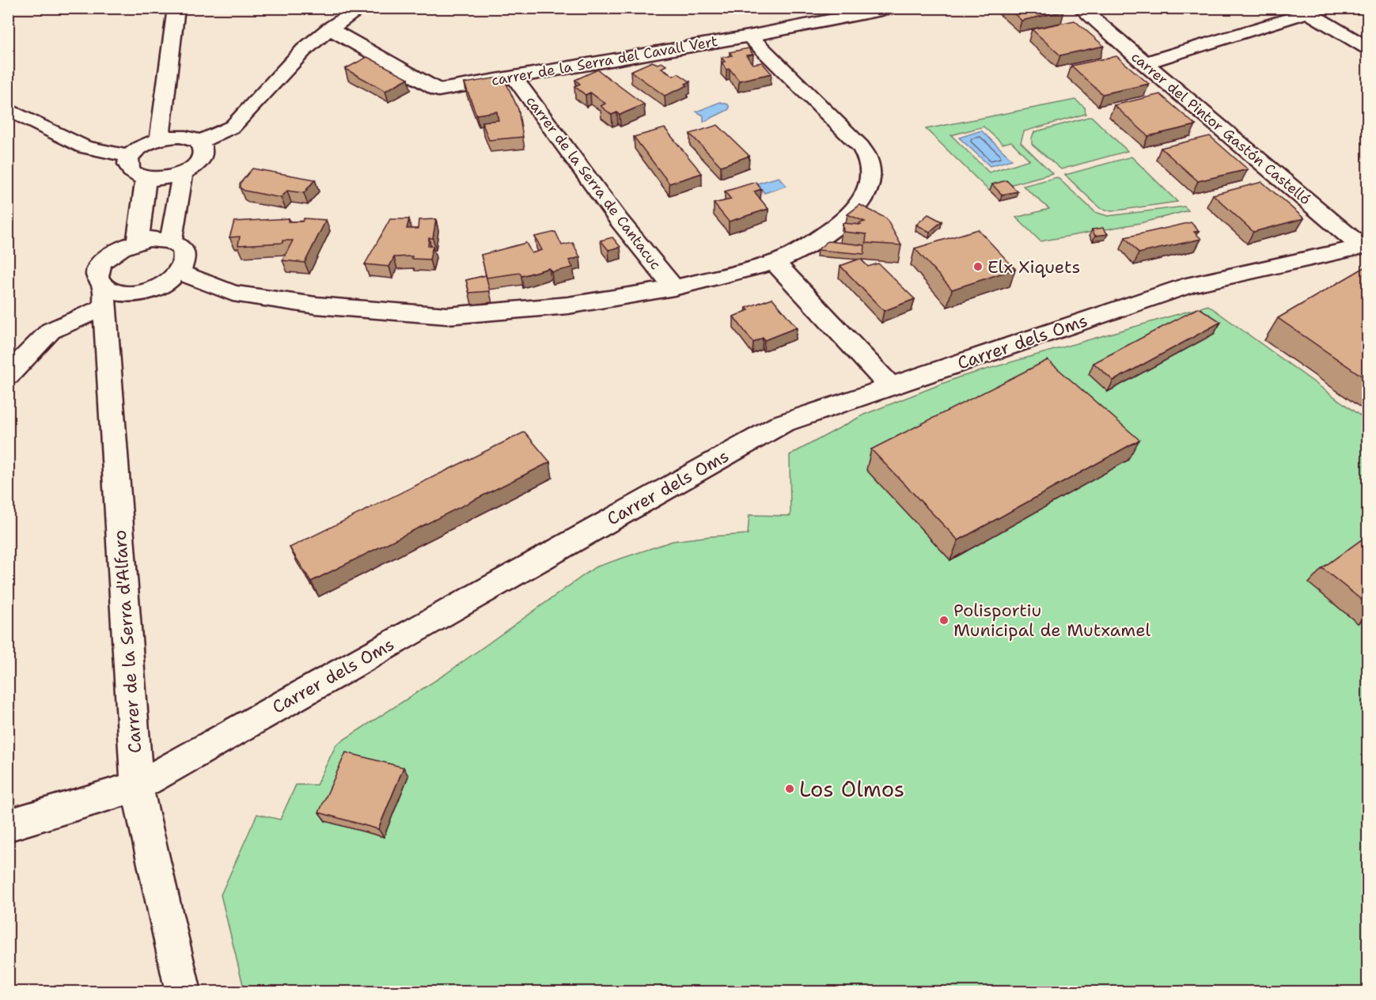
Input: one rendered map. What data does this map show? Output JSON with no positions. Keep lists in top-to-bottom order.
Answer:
{
  "streets": {
    "street": [
      "carrer de la Serra del Cavall Vert",
      "carrer del Pintor Gastón Castelló",
      "carrer de la Serra de Cantacuc",
      "Carrer dels Oms",
      "Carrer de la Serra d'Alfaro"
    ]
  },
  "crossings": [
    ["carrer de la Serra del Cavall Vert", "carrer de la Serra de Cantacuc"],
    ["carrer del Pintor Gastón Castelló", "Carrer dels Oms"],
    ["Carrer dels Oms", "Carrer de la Serra d'Alfaro"]
  ],
  "places": ["Elx Xiquets", "Polisportiu Municipal de Mutxamel", "Los Olmos"]
}
